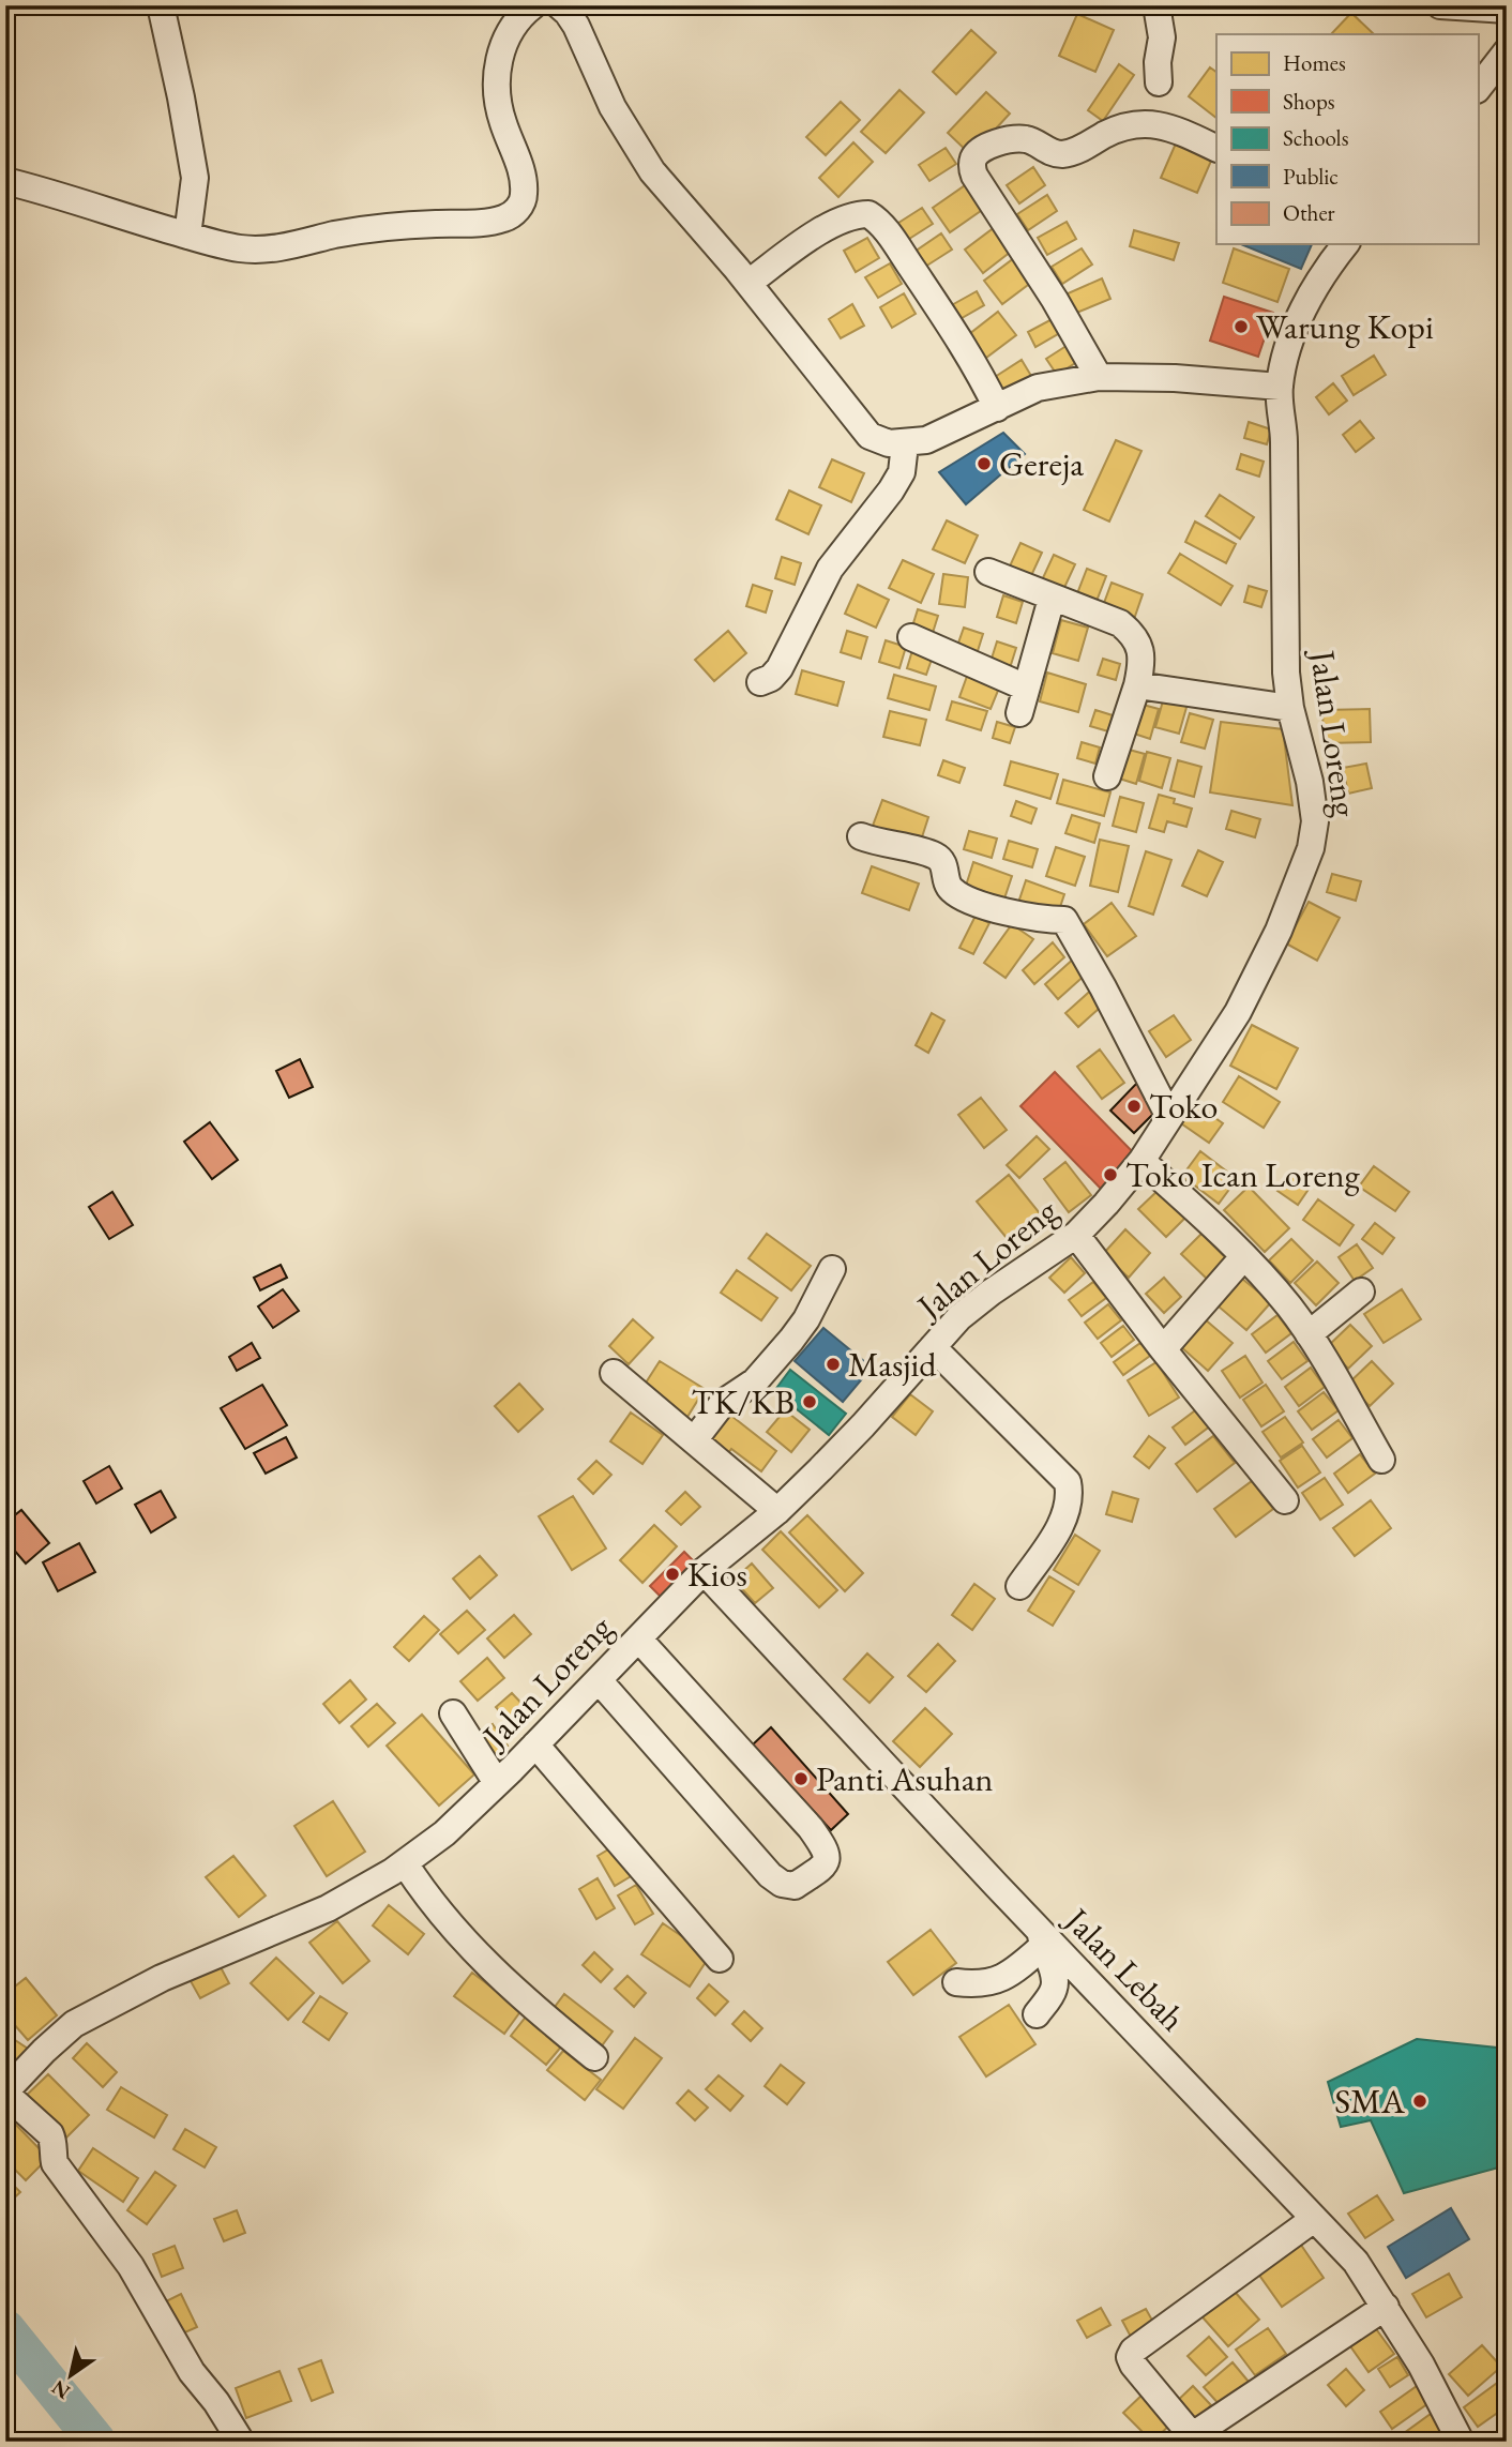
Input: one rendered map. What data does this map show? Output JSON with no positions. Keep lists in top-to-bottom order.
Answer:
{
  "streets": {
    "street": ["Jalan Loreng", "Jalan Lebah"]
  },
  "crossings": [
    ["Jalan Loreng", "Jalan Lebah"]
  ],
  "places": [
    "Warung Kopi",
    "Gereja",
    "Toko",
    "Toko Ican Loreng",
    "Masjid",
    "TK/KB",
    "Kios",
    "Panti Asuhan",
    "SMA"
  ],
  "legend": [
    "Homes",
    "Shops",
    "Schools",
    "Public",
    "Other"
  ],
  "north": "bottom left"
}
